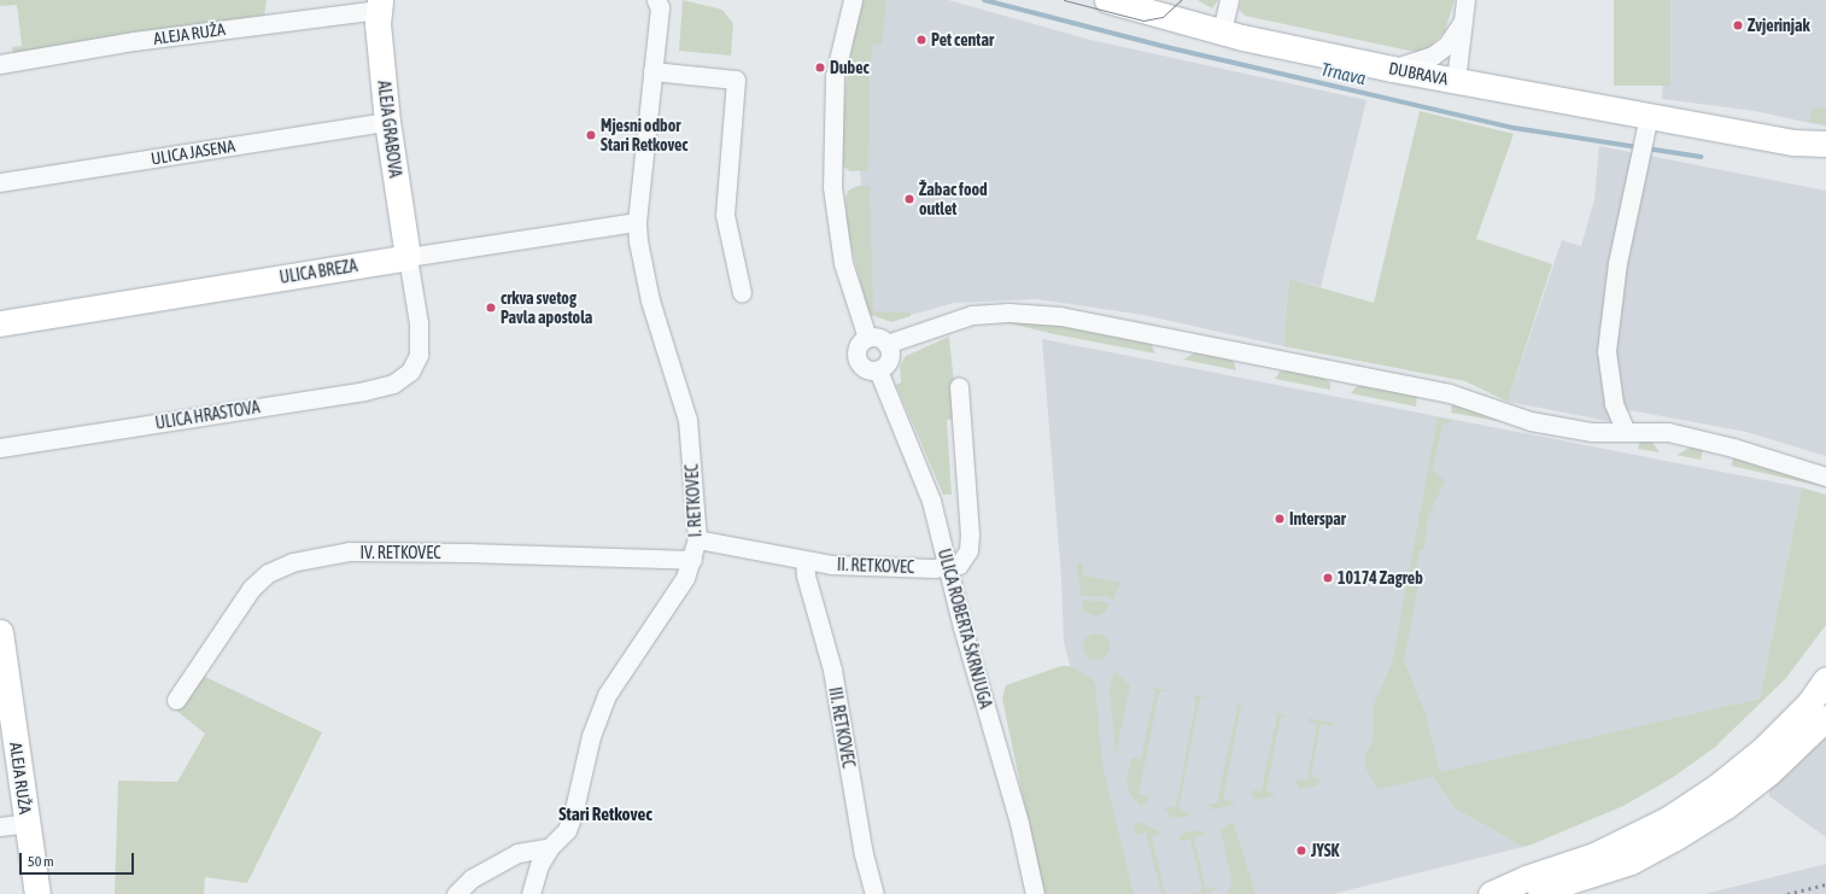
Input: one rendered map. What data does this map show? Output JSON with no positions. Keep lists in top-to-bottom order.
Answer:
{
  "streets": {
    "main road": [
      "ALEJA RUŽA",
      "DUBRAVA",
      "ALEJA GRABOVA",
      "ULICA BREZA"
    ],
    "street": [
      "ULICA JASENA",
      "ULICA HRASTOVA",
      "I. RETKOVEC",
      "IV. RETKOVEC",
      "II. RETKOVEC",
      "ULICA ROBERTA ŠKRNJUGA",
      "III. RETKOVEC"
    ]
  },
  "crossings": [
    ["ALEJA RUŽA", "ALEJA GRABOVA"],
    ["ALEJA GRABOVA", "ULICA JASENA"],
    ["ALEJA GRABOVA", "ULICA BREZA"],
    ["ALEJA GRABOVA", "ULICA HRASTOVA"],
    ["ULICA BREZA", "ULICA HRASTOVA"],
    ["ULICA BREZA", "I. RETKOVEC"],
    ["I. RETKOVEC", "IV. RETKOVEC"],
    ["I. RETKOVEC", "II. RETKOVEC"],
    ["II. RETKOVEC", "ULICA ROBERTA ŠKRNJUGA"],
    ["II. RETKOVEC", "III. RETKOVEC"]
  ],
  "districts": ["Stari Retkovec"],
  "water": ["Trnava"],
  "places": [
    "Zvjerinjak",
    "Pet centar",
    "Dubec",
    "Mjesni odbor Stari Retkovec",
    "Žabac food outlet",
    "crkva svetog Pavla apostola",
    "Interspar",
    "10174 Zagreb",
    "JYSK"
  ],
  "scale_bar": "50 m"
}
